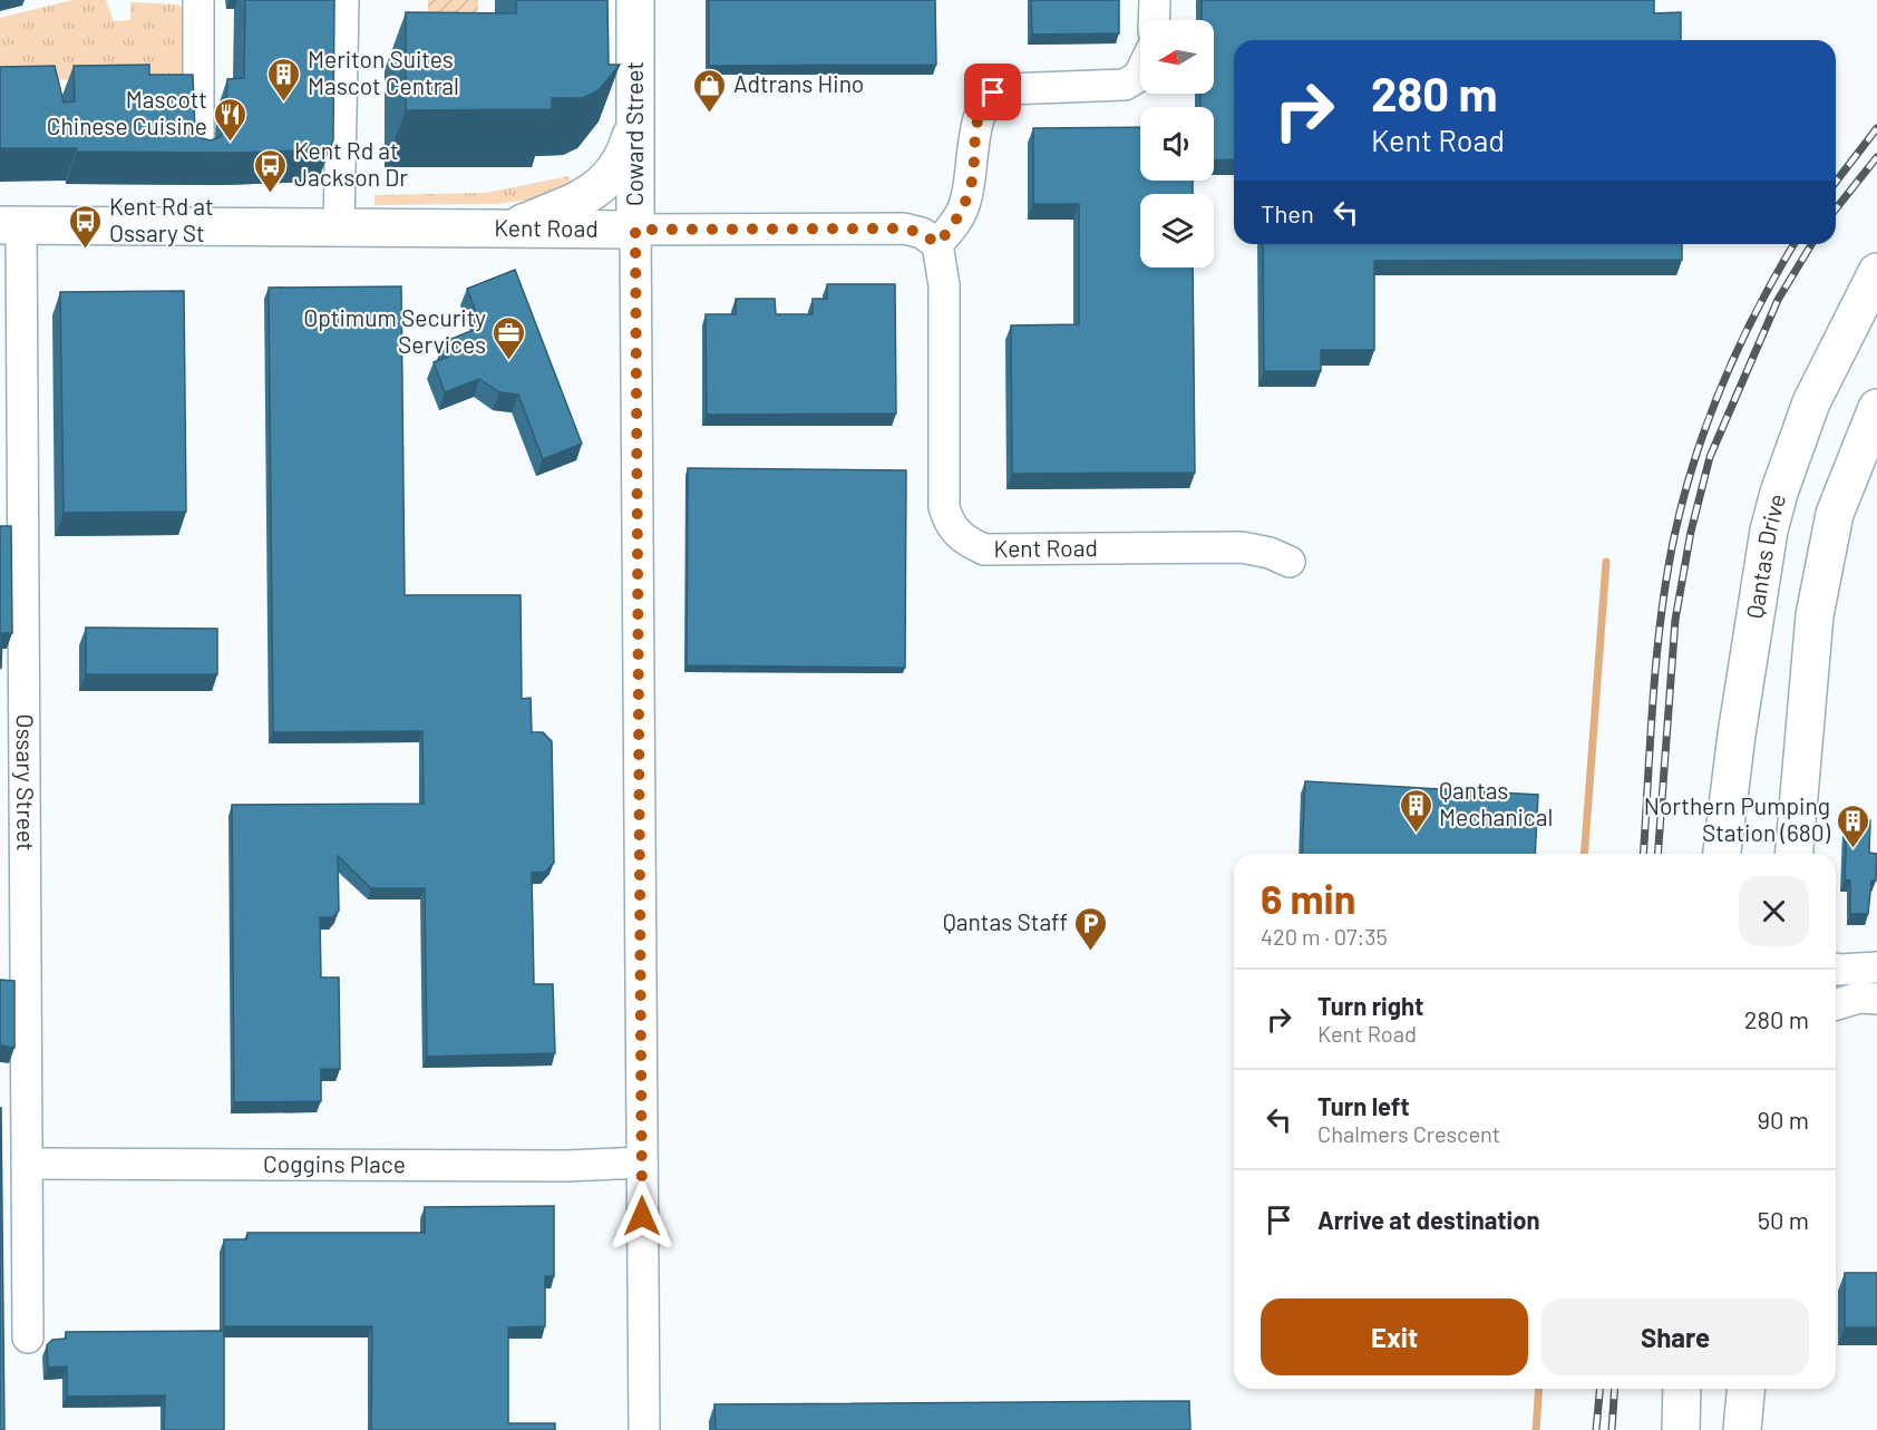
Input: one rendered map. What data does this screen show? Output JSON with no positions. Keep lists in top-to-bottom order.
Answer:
{
  "streets": {
    "main road": ["Coward Street", "Kent Road", "Qantas Drive"],
    "street": ["Ossary Street", "Coggins Place"]
  },
  "crossings": [
    ["Coward Street", "Kent Road"],
    ["Coward Street", "Coggins Place"],
    ["Kent Road", "Ossary Street"],
    ["Ossary Street", "Coggins Place"]
  ],
  "places": {
    "building": ["Meriton Suites Mascot Central", "Qantas Mechanical", "Northern Pumping Station (680)"],
    "shop": ["Adtrans Hino"],
    "restaurant": ["Mascott Chinese Cuisine"],
    "bus stop": ["Kent Rd at Jackson Dr", "Kent Rd at Ossary St"],
    "office": ["Optimum Security Services"],
    "parking": ["Qantas Staff"]
  },
  "north": "left",
  "page": {
    "turn": ["280 m", "Kent Road"],
    "then": "Then",
    "heading": ["6 min", "420 m · 07:35"],
    "list": [
      {
        "name": "Turn right",
        "note": "Kent Road",
        "value": "280 m"
      },
      {
        "name": "Turn left",
        "note": "Chalmers Crescent",
        "value": "90 m"
      },
      {
        "name": "Arrive at destination",
        "value": "50 m"
      }
    ],
    "buttons": ["Exit", "Share"]
  }
}
